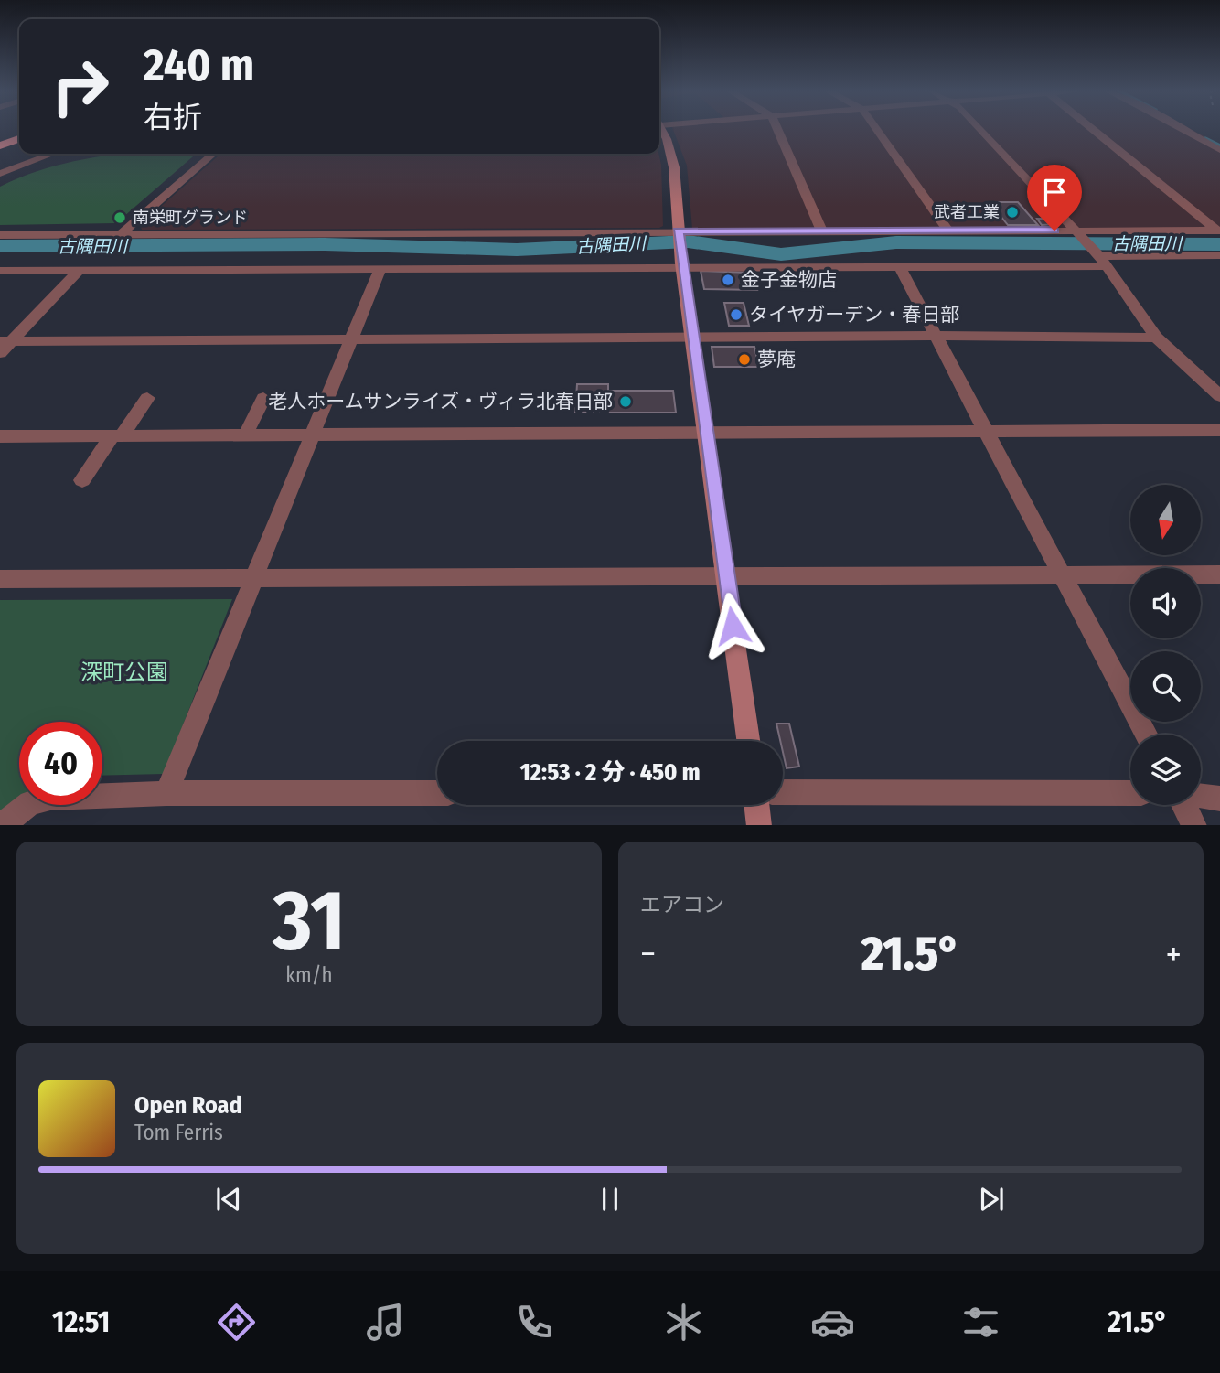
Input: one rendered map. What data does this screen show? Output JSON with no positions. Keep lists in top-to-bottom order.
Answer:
{
  "water": ["古隅田川"],
  "parks": ["深町公園"],
  "places": [
    "武者工業",
    "南栄町グランド",
    "金子金物店",
    "タイヤガーデン・春日部",
    "夢庵",
    "老人ホームサンライズ・ヴィラ北春日部"
  ],
  "north": "bottom",
  "page": {
    "turn": ["240 m", "右折"],
    "limit": "40",
    "trip": "12:53 · 2 分 · 450 m",
    "tile": [
      ["31", "km/h"],
      "エアコン"
    ],
    "heat": ["−", "21.5°", "+"],
    "song": ["Open Road", "Tom Ferris"],
    "tabs": ["12:51", "21.5°"]
  }
}
